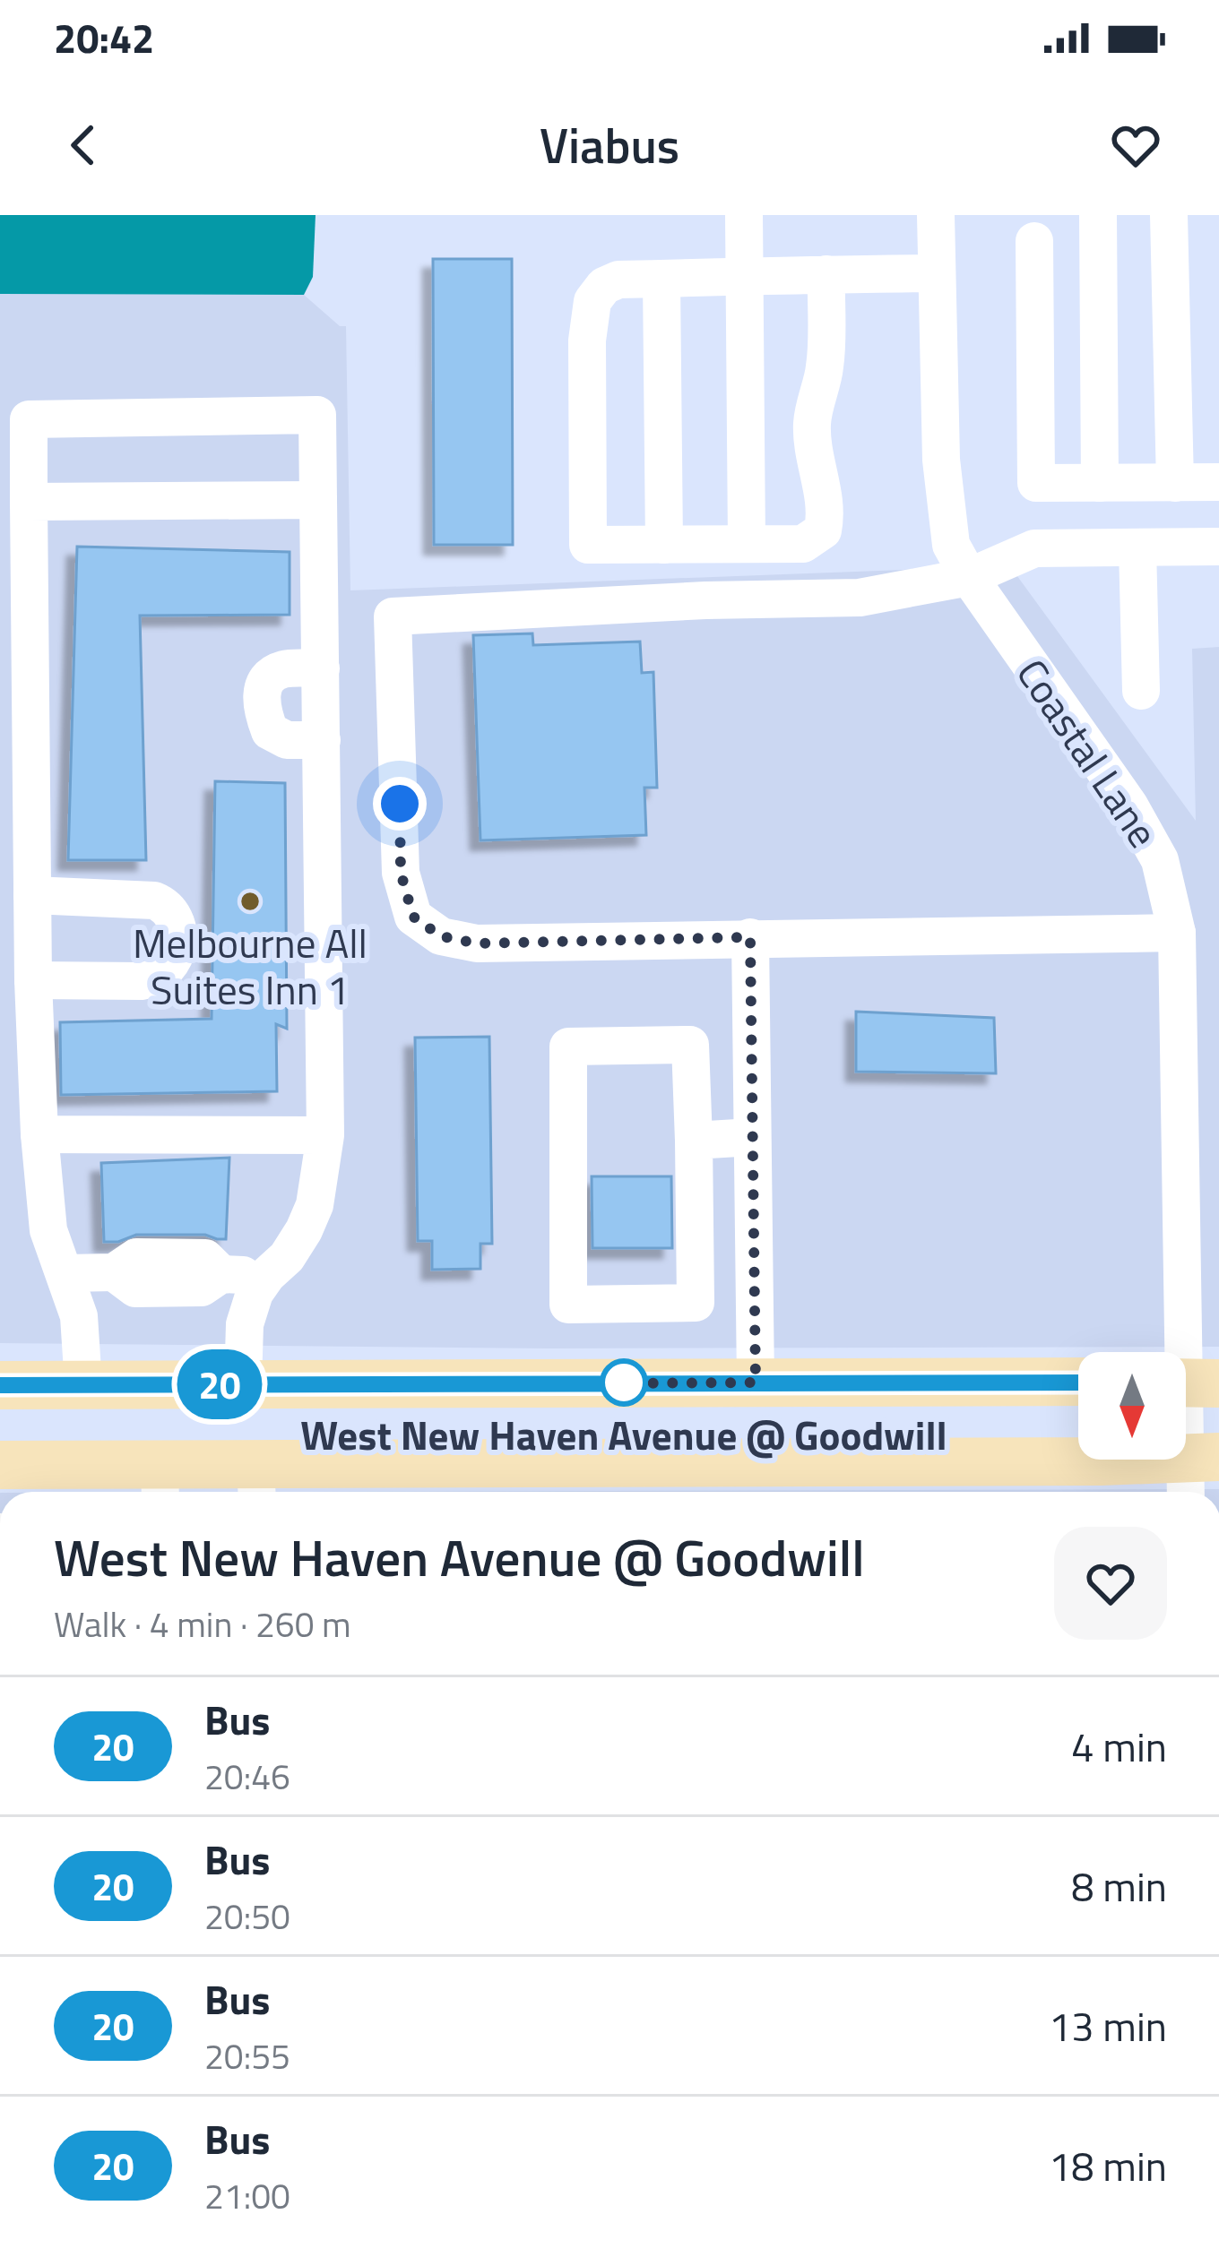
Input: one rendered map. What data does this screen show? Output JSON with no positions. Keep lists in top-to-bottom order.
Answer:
{
  "streets": {
    "street": ["Coastal Lane"]
  },
  "places": ["Melbourne All Suites Inn 1", "West New Haven Avenue @ Goodwill"],
  "lines": ["bus line 20"],
  "north": "bottom",
  "page": {
    "status": "20:42",
    "header": "Viabus",
    "on_map": "20",
    "heading": ["West New Haven Avenue @ Goodwill", "Walk · 4 min · 260 m"],
    "list": [
      {
        "mark": "20",
        "name": "Bus",
        "note": "20:46",
        "value": "4 min"
      },
      {
        "mark": "20",
        "name": "Bus",
        "note": "20:50",
        "value": "8 min"
      },
      {
        "mark": "20",
        "name": "Bus",
        "note": "20:55",
        "value": "13 min"
      },
      {
        "mark": "20",
        "name": "Bus",
        "note": "21:00",
        "value": "18 min"
      }
    ]
  }
}
